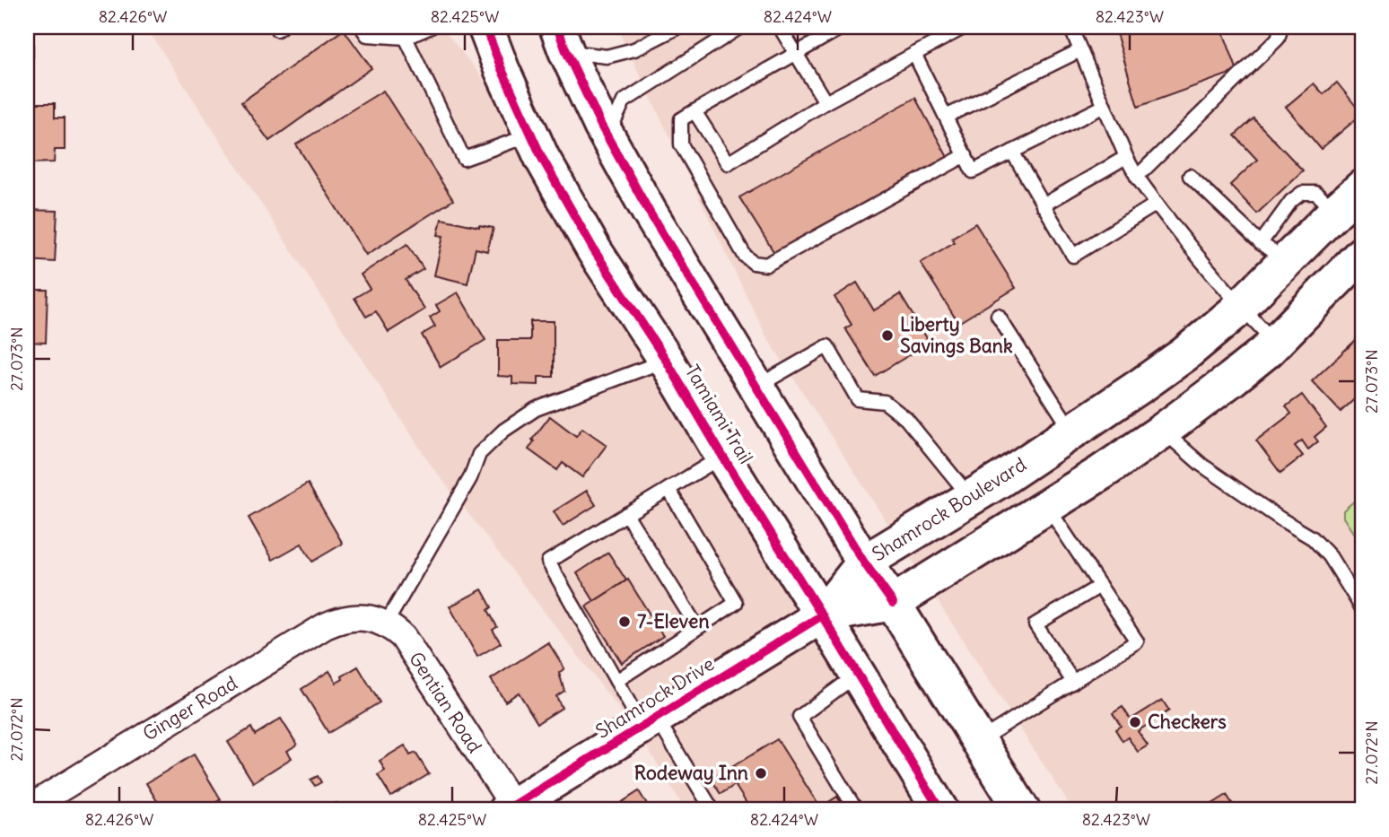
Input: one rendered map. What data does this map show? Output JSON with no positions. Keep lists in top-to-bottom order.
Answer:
{
  "streets": {
    "main road": ["Tamiami Trail", "Shamrock Boulevard", "Shamrock Drive"],
    "street": ["Gentian Road", "Ginger Road"]
  },
  "crossings": [
    ["Tamiami Trail", "Shamrock Boulevard"],
    ["Tamiami Trail", "Shamrock Drive"],
    ["Shamrock Boulevard", "Shamrock Drive"],
    ["Shamrock Drive", "Gentian Road"],
    ["Gentian Road", "Ginger Road"]
  ],
  "places": [
    "Liberty Savings Bank",
    "7-Eleven",
    "Checkers",
    "Rodeway Inn"
  ],
  "coordinates": [
    "82.426°W",
    "82.425°W",
    "82.424°W",
    "82.423°W",
    "27.073°N",
    "27.072°N"
  ]
}
